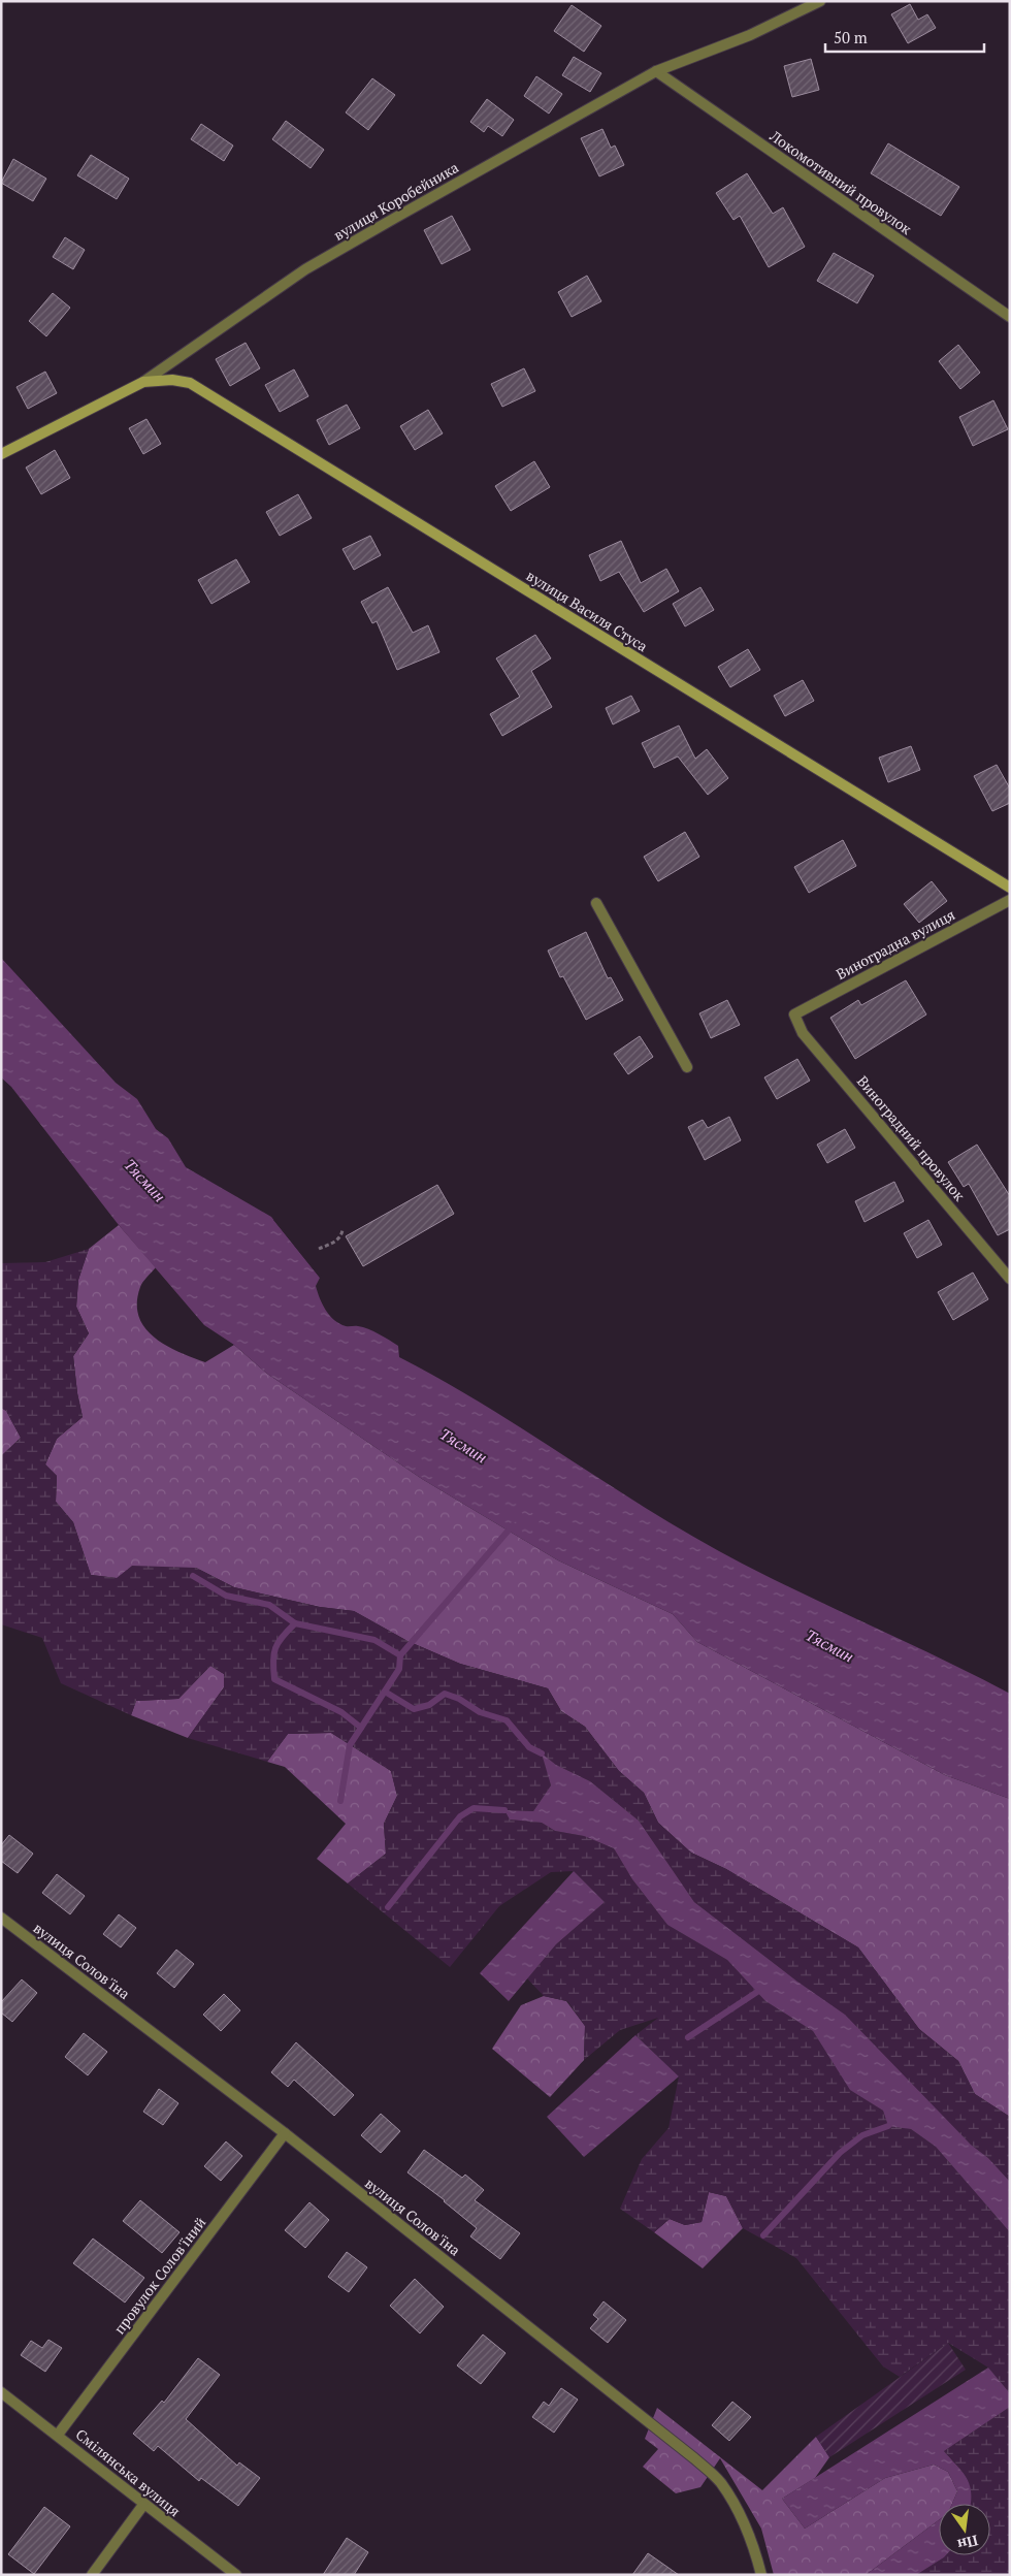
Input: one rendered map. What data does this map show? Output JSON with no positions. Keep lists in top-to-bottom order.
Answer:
{
  "streets": {
    "street": [
      "Локомотивний провулок",
      "вулиця Коробейника",
      "вулиця Василя Стуса",
      "Виноградна вулиця",
      "Виноградний провулок",
      "вулиця Солов'їна",
      "провулок Солов'їний",
      "Смілянська вулиця"
    ]
  },
  "crossings": [
    ["Локомотивний провулок", "вулиця Коробейника"],
    ["вулиця Коробейника", "вулиця Василя Стуса"],
    ["Виноградна вулиця", "Виноградний провулок"],
    ["вулиця Солов'їна", "провулок Солов'їний"],
    ["провулок Солов'їний", "Смілянська вулиця"]
  ],
  "water": ["Тясмин"],
  "scale_bar": "50 m",
  "north": "bottom"
}
